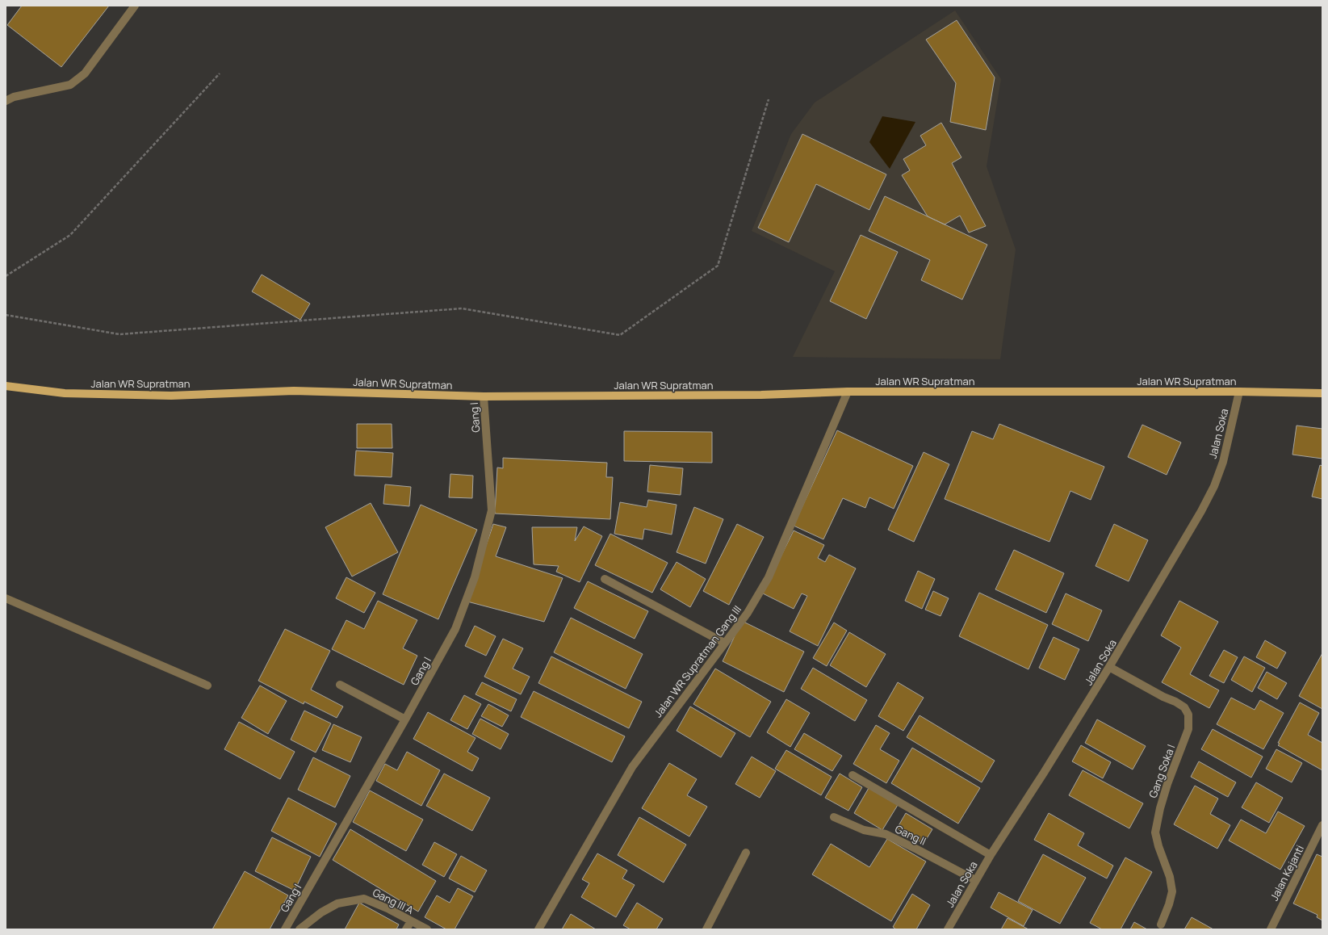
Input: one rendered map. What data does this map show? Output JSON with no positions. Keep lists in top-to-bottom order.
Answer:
{
  "streets": {
    "main road": ["Jalan WR Supratman"],
    "street": [
      "Gang I",
      "Jalan Soka",
      "Jalan WR Supratman Gang III",
      "Gang Soka I",
      "Gang II",
      "Jalan Kejanti",
      "Gang III A"
    ]
  },
  "crossings": [
    ["Jalan WR Supratman", "Gang I"],
    ["Jalan WR Supratman", "Jalan Soka"],
    ["Jalan WR Supratman", "Jalan WR Supratman Gang III"],
    ["Jalan Soka", "Gang Soka I"],
    ["Jalan Soka", "Gang II"]
  ]
}
